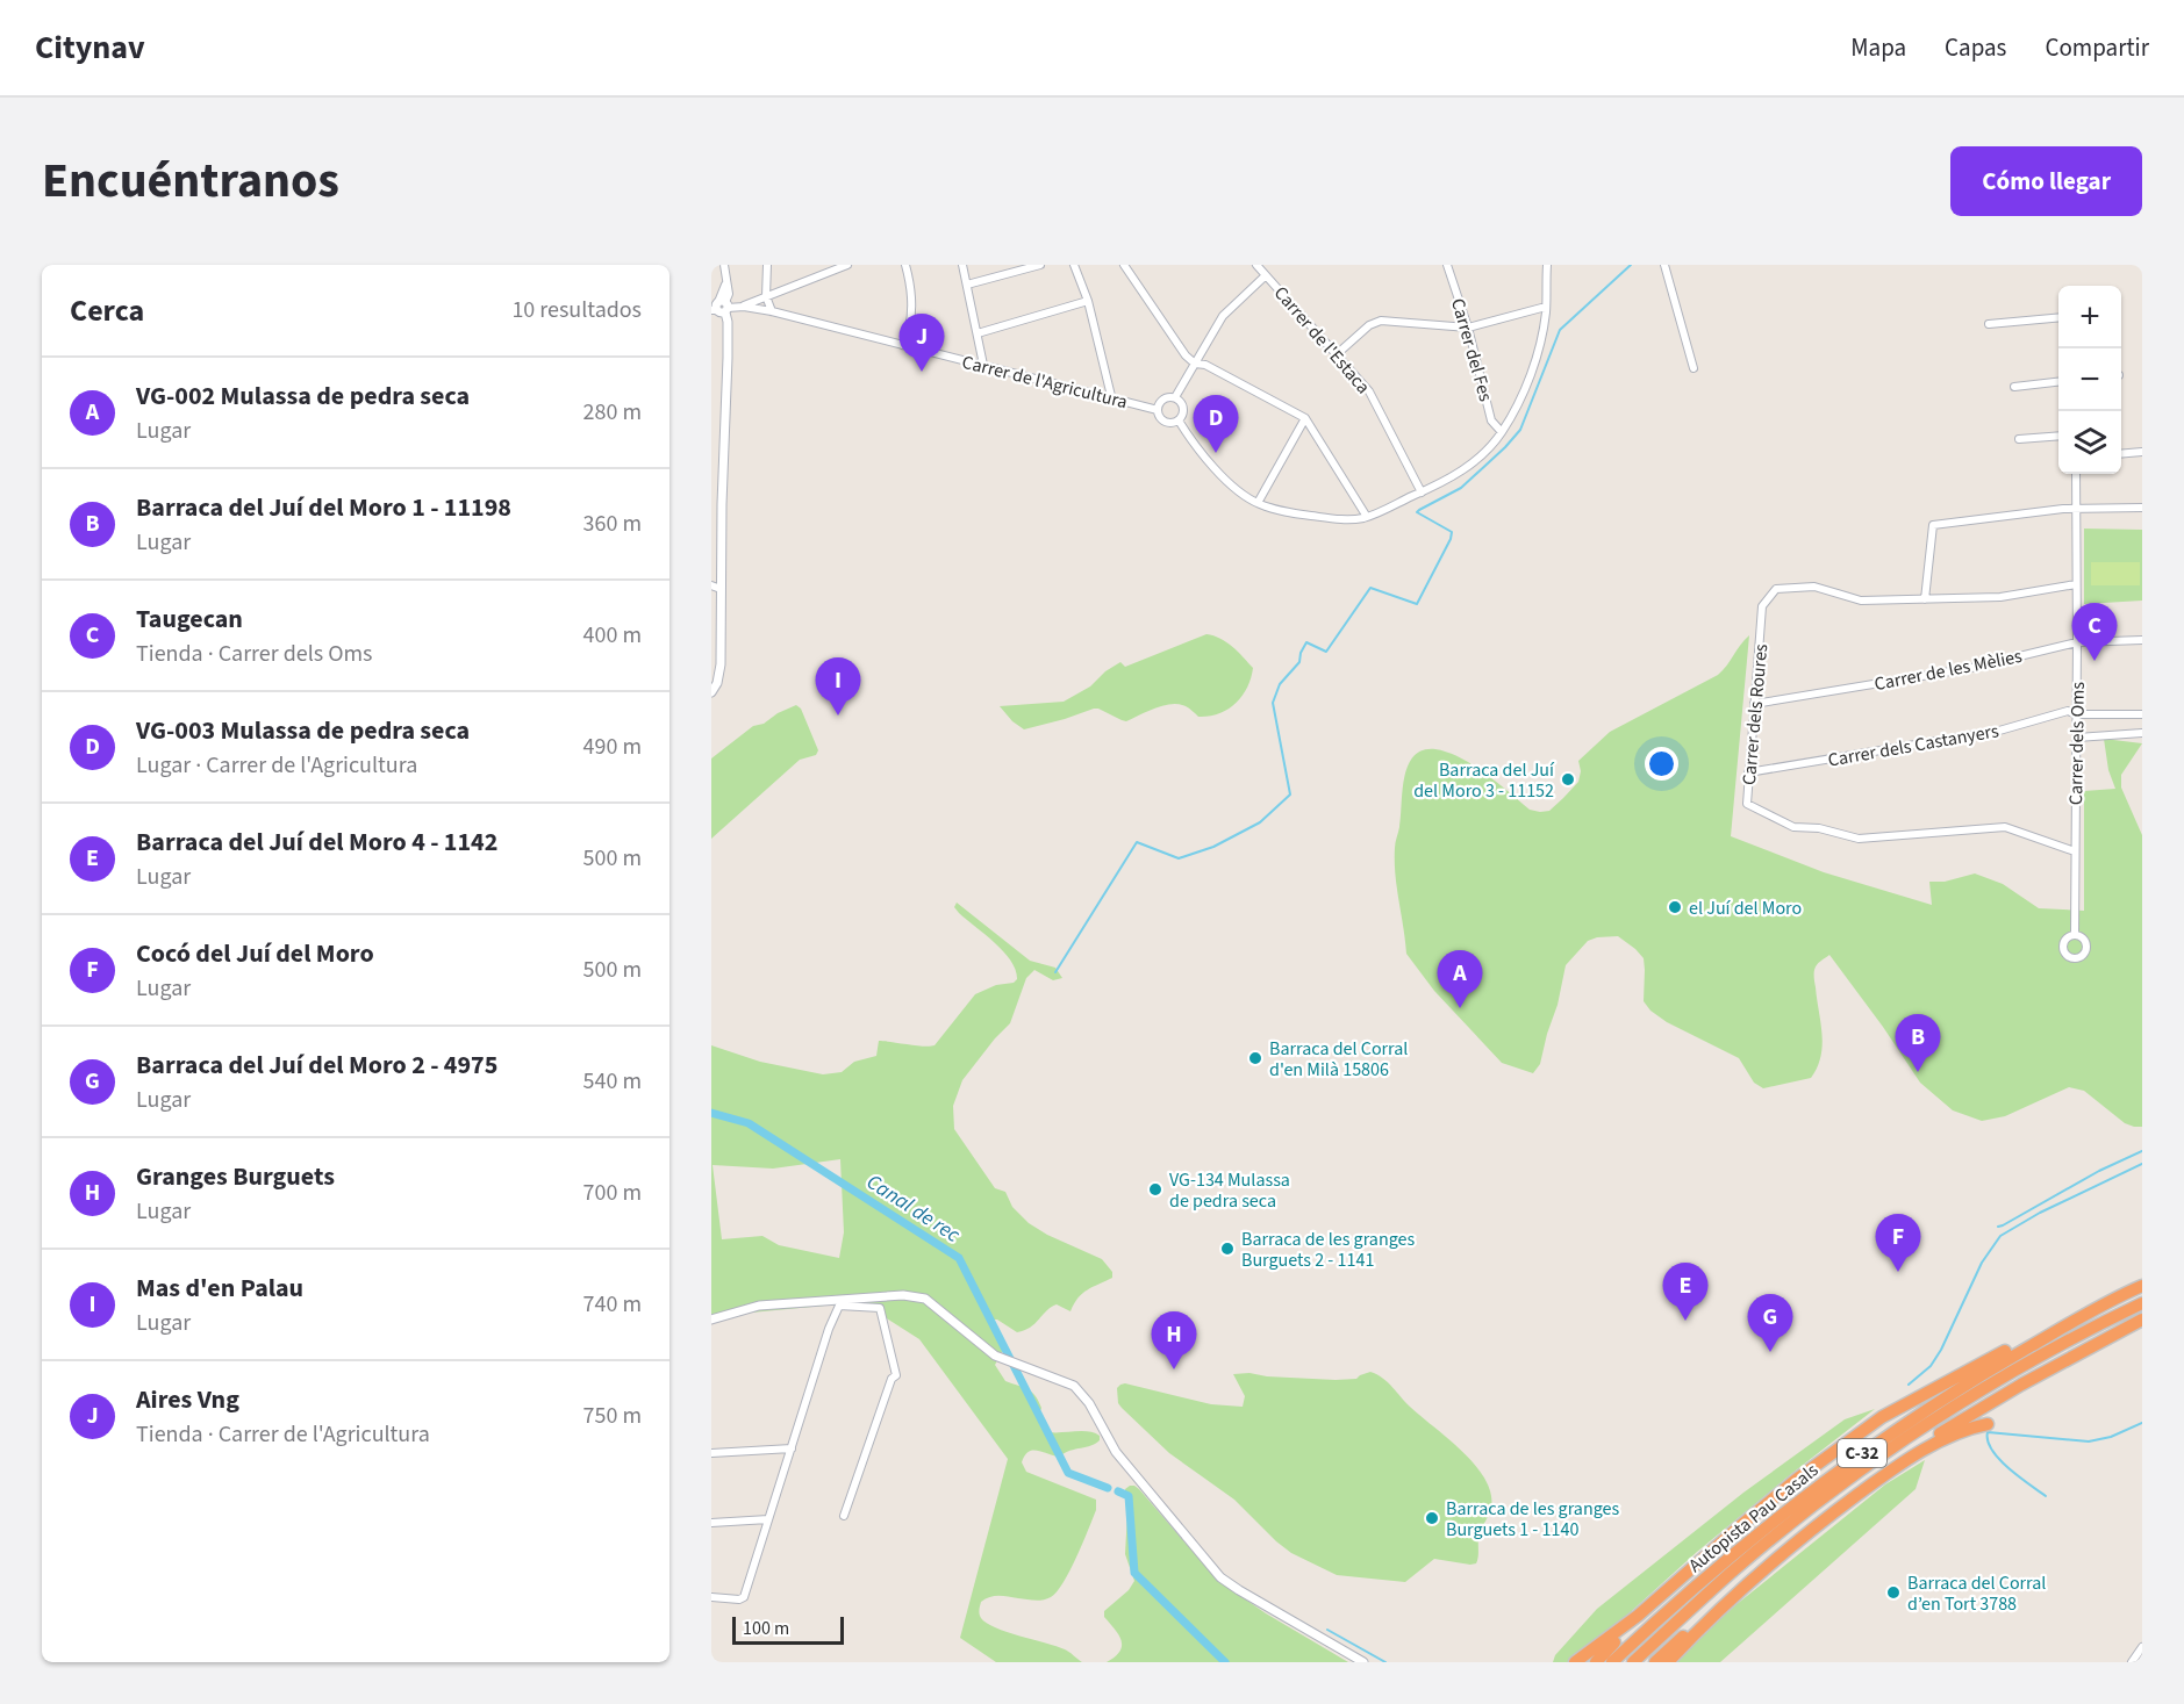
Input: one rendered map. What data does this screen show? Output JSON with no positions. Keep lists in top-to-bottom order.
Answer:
{
  "streets": {
    "highway": ["C-32", "Autopista Pau Casals"],
    "street": [
      "Carrer de l'Estaca",
      "Carrer del Fes",
      "Carrer de l'Agricultura",
      "Carrer de les Mèlies",
      "Carrer dels Roures",
      "Carrer dels Oms",
      "Carrer dels Castanyers"
    ]
  },
  "crossings": [
    ["Carrer de les Mèlies", "Carrer dels Roures"],
    ["Carrer de les Mèlies", "Carrer dels Oms"],
    ["Carrer dels Roures", "Carrer dels Oms"],
    ["Carrer dels Roures", "Carrer dels Castanyers"],
    ["Carrer dels Oms", "Carrer dels Castanyers"]
  ],
  "water": ["Canal de rec"],
  "places": [
    "Barraca del Juí del Moro 3 - 11152",
    "el Juí del Moro",
    "Barraca del Corral d'en Milà 15806",
    "VG-134 Mulassa de pedra seca",
    "Barraca de les granges Burguets 2 - 1141",
    "Barraca de les granges Burguets 1 - 1140",
    "Barraca del Corral d’en Tort 3788"
  ],
  "scale_bar": "100 m",
  "page": {
    "header": "Citynav",
    "nav": ["Mapa", "Capas", "Compartir"],
    "title": "Encuéntranos",
    "buttons": "Cómo llegar",
    "heading": ["Cerca", "10 resultados"],
    "map_buttons": ["+", "−"],
    "pins": [
      "J",
      "D",
      "C",
      "I",
      "A",
      "B",
      "F",
      "E",
      "G",
      "H"
    ],
    "list": [
      {
        "mark": "A",
        "name": "VG-002 Mulassa de pedra seca",
        "note": "Lugar",
        "value": "280 m"
      },
      {
        "mark": "B",
        "name": "Barraca del Juí del Moro 1 - 11198",
        "note": "Lugar",
        "value": "360 m"
      },
      {
        "mark": "C",
        "name": "Taugecan",
        "note": "Tienda · Carrer dels Oms",
        "value": "400 m"
      },
      {
        "mark": "D",
        "name": "VG-003 Mulassa de pedra seca",
        "note": "Lugar · Carrer de l'Agricultura",
        "value": "490 m"
      },
      {
        "mark": "E",
        "name": "Barraca del Juí del Moro 4 - 1142",
        "note": "Lugar",
        "value": "500 m"
      },
      {
        "mark": "F",
        "name": "Cocó del Juí del Moro",
        "note": "Lugar",
        "value": "500 m"
      },
      {
        "mark": "G",
        "name": "Barraca del Juí del Moro 2 - 4975",
        "note": "Lugar",
        "value": "540 m"
      },
      {
        "mark": "H",
        "name": "Granges Burguets",
        "note": "Lugar",
        "value": "700 m"
      },
      {
        "mark": "I",
        "name": "Mas d'en Palau",
        "note": "Lugar",
        "value": "740 m"
      },
      {
        "mark": "J",
        "name": "Aires Vng",
        "note": "Tienda · Carrer de l'Agricultura",
        "value": "750 m"
      }
    ],
    "scale": "100 m"
  }
}
